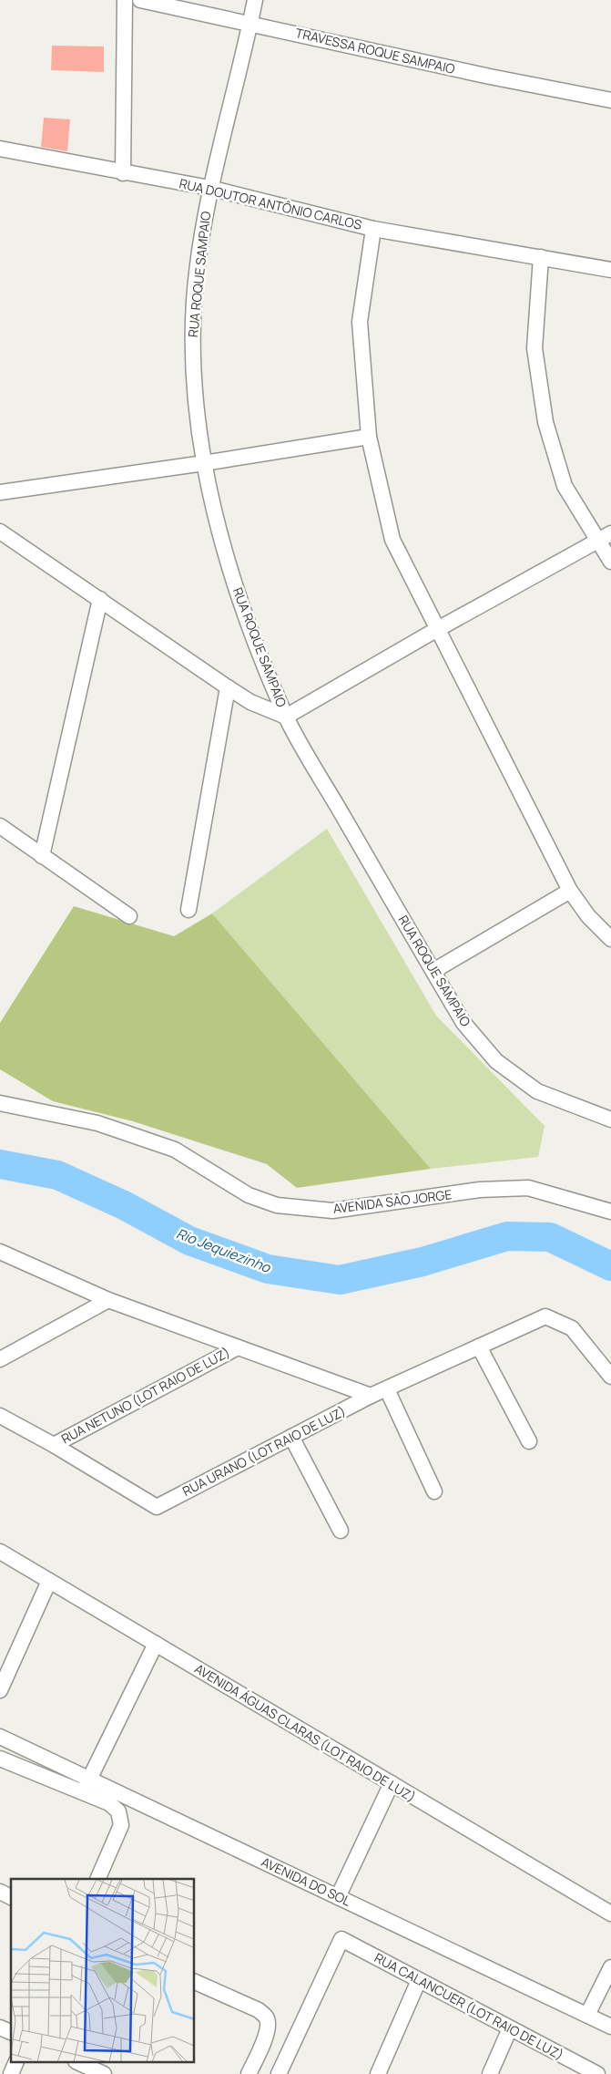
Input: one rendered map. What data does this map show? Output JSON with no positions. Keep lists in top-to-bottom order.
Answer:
{
  "streets": {
    "street": [
      "TRAVESSA ROQUE SAMPAIO",
      "RUA DOUTOR ANTÔNIO CARLOS",
      "RUA ROQUE SAMPAIO",
      "AVENIDA SÃO JORGE",
      "RUA NETUNO (LOT RAIO DE LUZ)",
      "RUA URANO (LOT RAIO DE LUZ)",
      "AVENIDA ÁGUAS CLARAS (LOT RAIO DE LUZ)",
      "AVENIDA DO SOL",
      "RUA CALANCUER (LOT RAIO DE LUZ)"
    ]
  },
  "crossings": [
    ["TRAVESSA ROQUE SAMPAIO", "RUA ROQUE SAMPAIO"],
    ["RUA DOUTOR ANTÔNIO CARLOS", "RUA ROQUE SAMPAIO"],
    ["RUA NETUNO (LOT RAIO DE LUZ)", "RUA URANO (LOT RAIO DE LUZ)"]
  ],
  "water": ["Rio Jequiezinho"]
}
